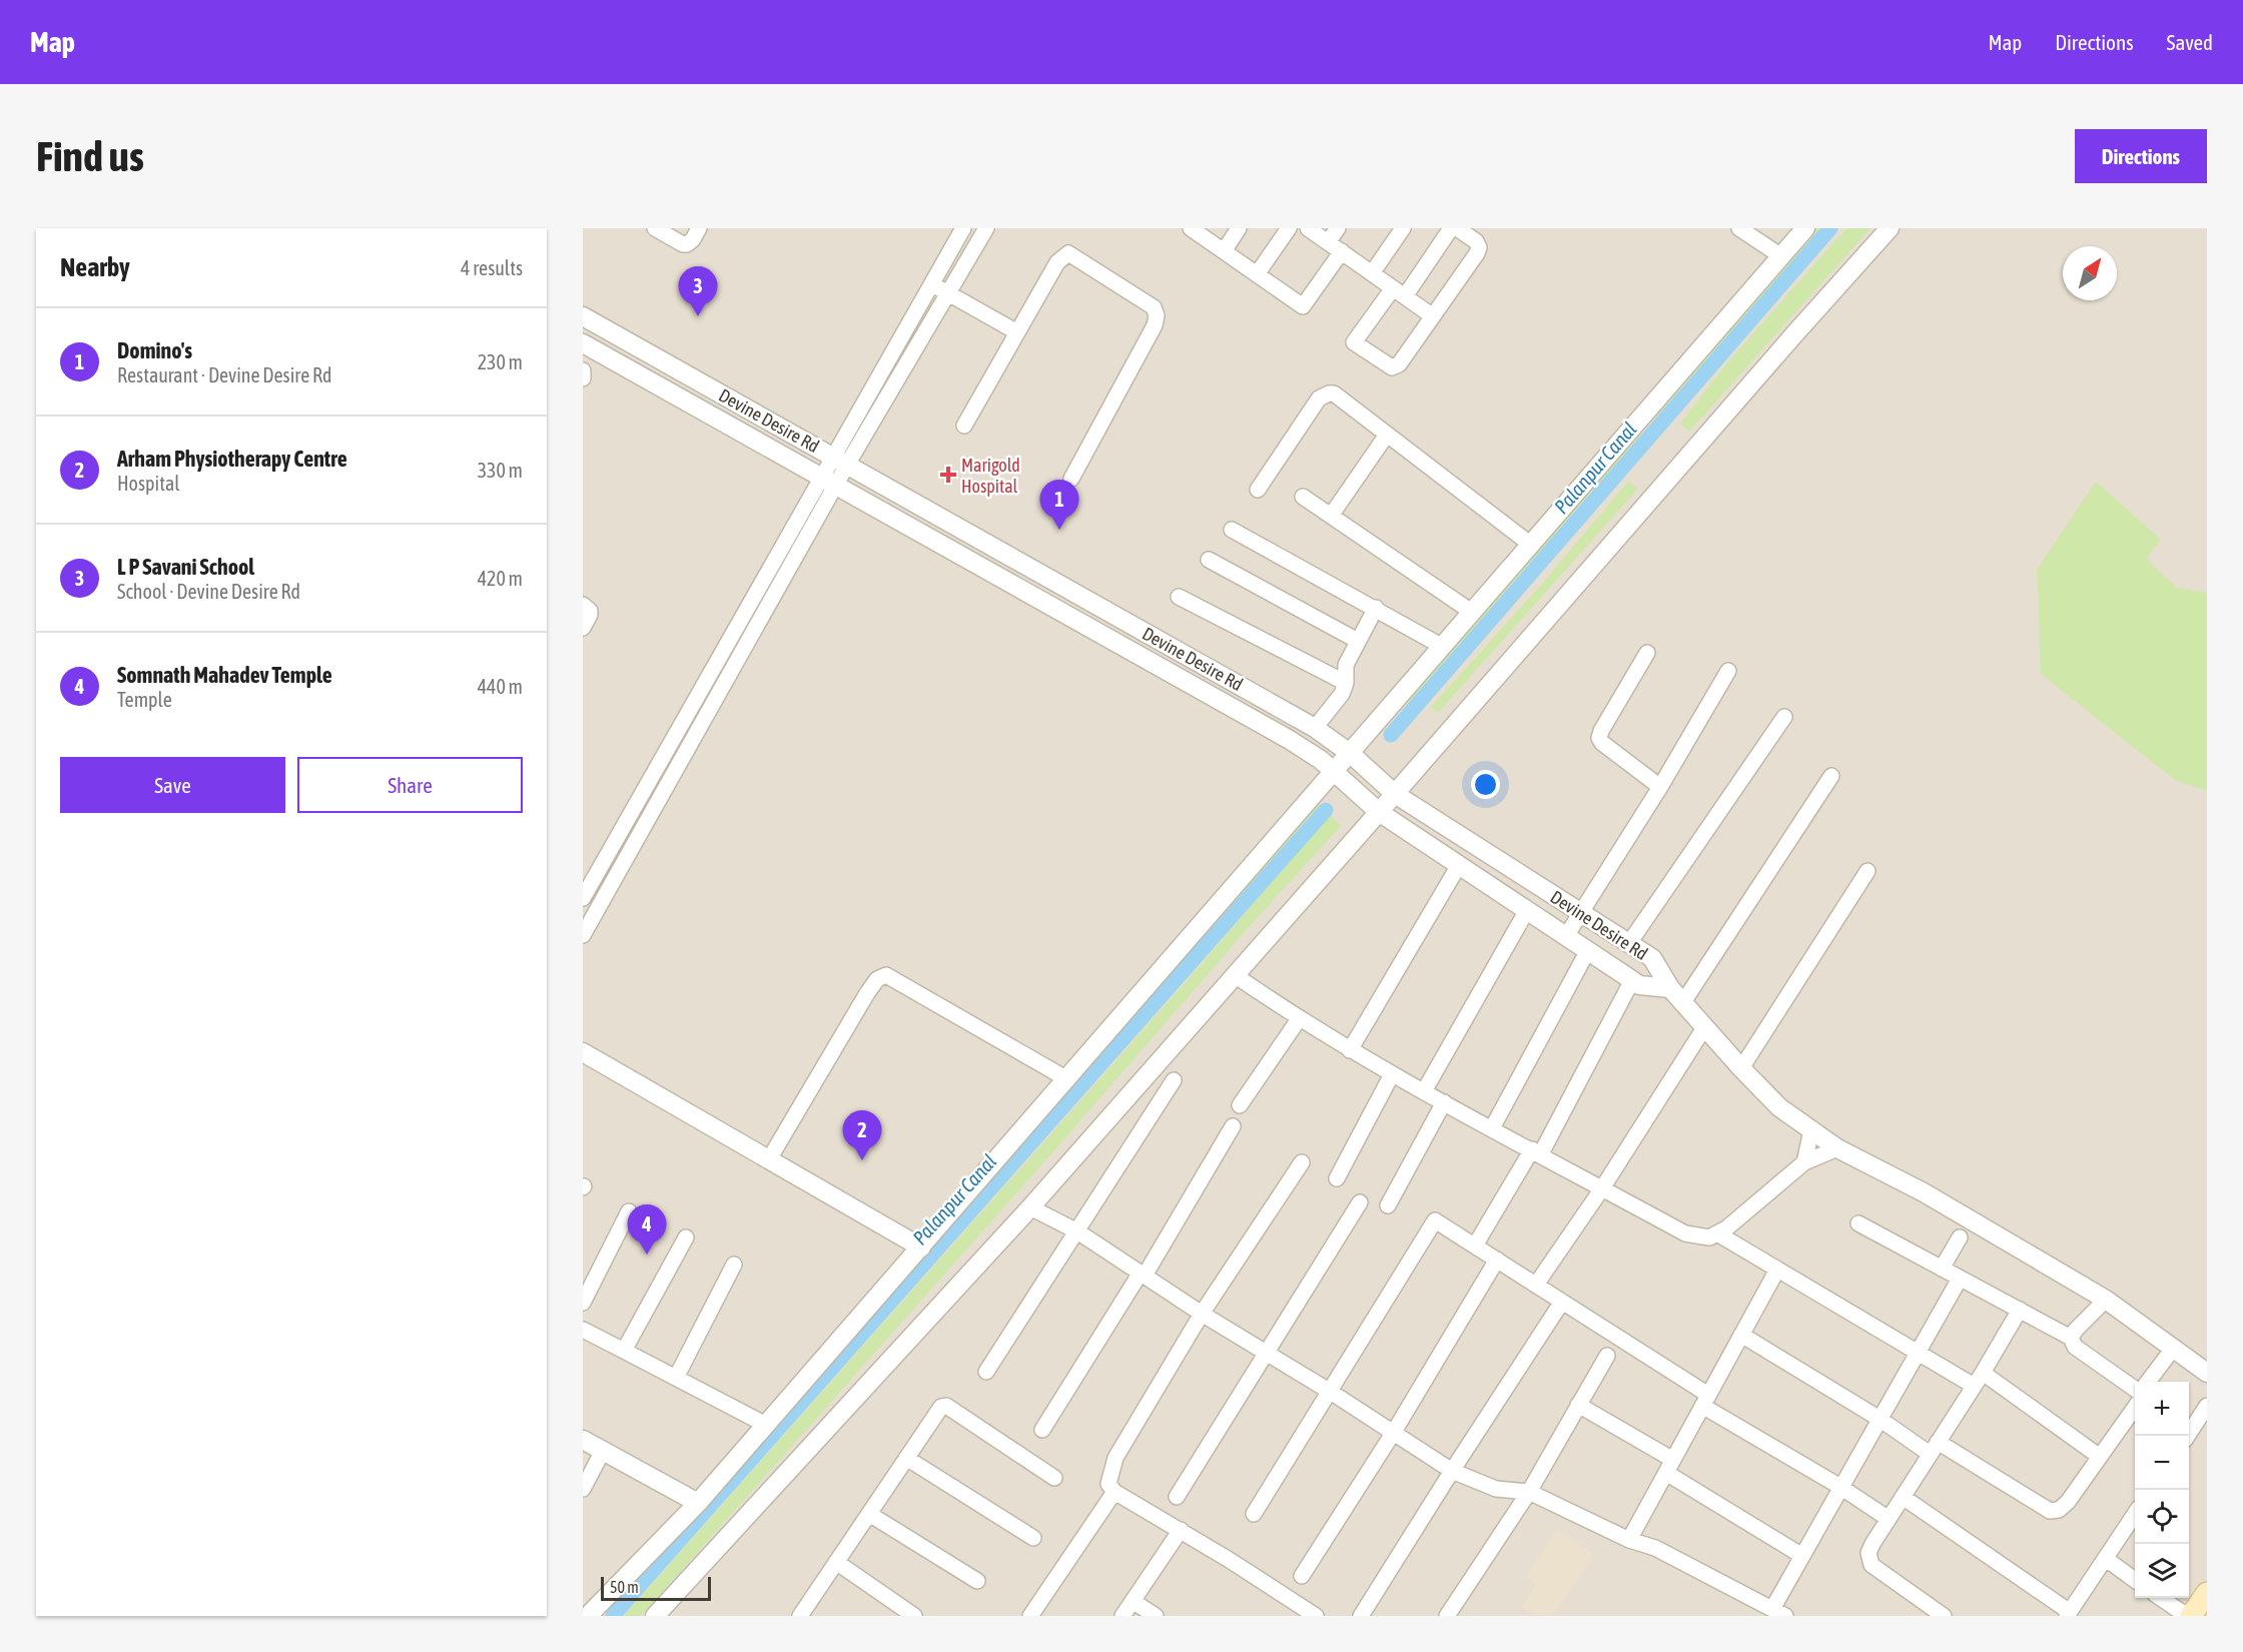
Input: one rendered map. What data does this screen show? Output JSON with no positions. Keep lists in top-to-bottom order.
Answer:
{
  "streets": {
    "street": ["Devine Desire Rd"]
  },
  "water": ["Palanpur Canal"],
  "places": {
    "health": ["Marigold Hospital"]
  },
  "scale_bar": "50 m",
  "north": "top right",
  "page": {
    "header": "Map",
    "nav": ["Map", "Directions", "Saved"],
    "buttons": [
      "Directions",
      ["Save", "Share"]
    ],
    "title": "Find us",
    "heading": ["Nearby", "4 results"],
    "pins": [
      "3",
      "1",
      "2",
      "4"
    ],
    "list": [
      {
        "mark": "1",
        "name": "Domino's",
        "note": "Restaurant · Devine Desire Rd",
        "value": "230 m"
      },
      {
        "mark": "2",
        "name": "Arham Physiotherapy Centre",
        "note": "Hospital",
        "value": "330 m"
      },
      {
        "mark": "3",
        "name": "L P Savani School",
        "note": "School · Devine Desire Rd",
        "value": "420 m"
      },
      {
        "mark": "4",
        "name": "Somnath Mahadev Temple",
        "note": "Temple",
        "value": "440 m"
      }
    ],
    "map_buttons": ["+", "−"],
    "scale": "50 m"
  }
}
